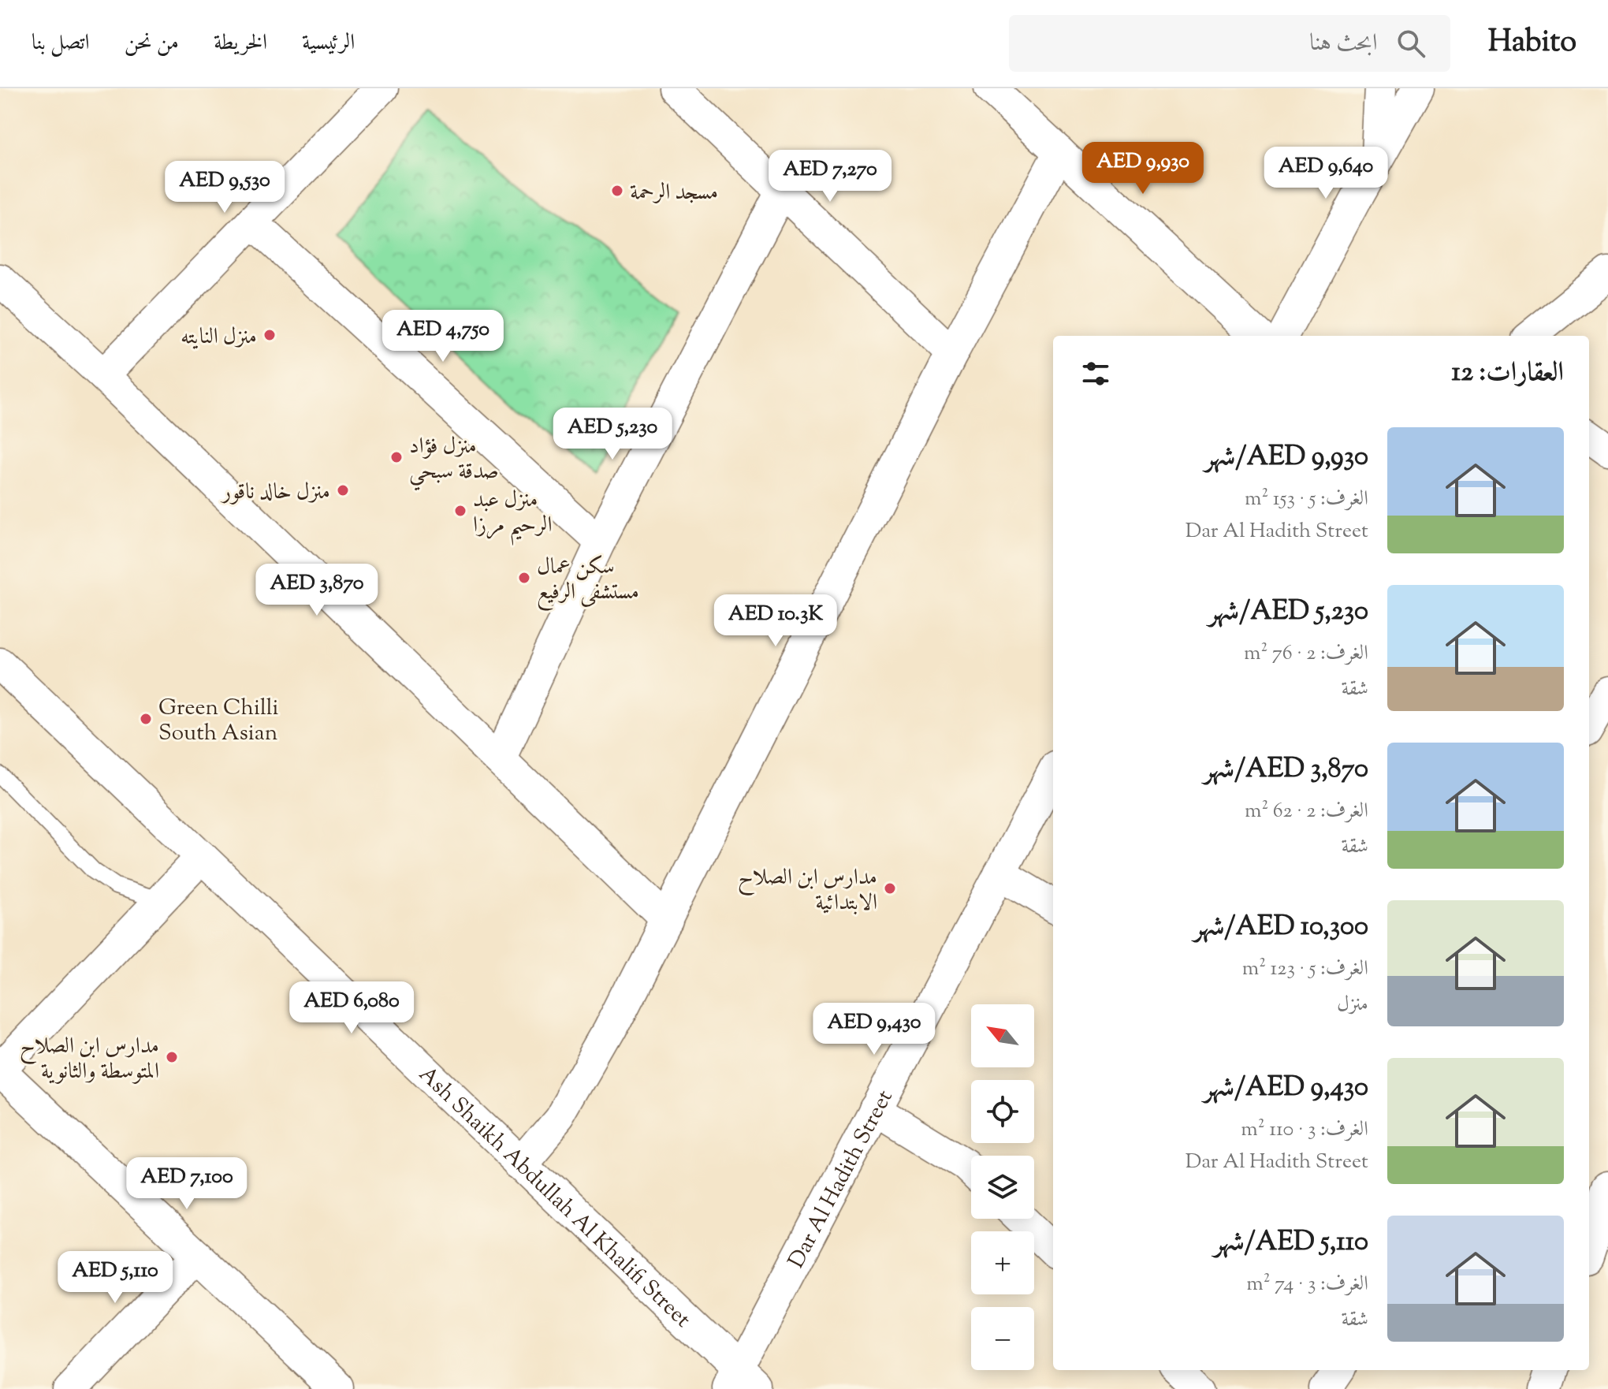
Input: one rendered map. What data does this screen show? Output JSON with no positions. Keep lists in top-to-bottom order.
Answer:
{
  "streets": {
    "street": ["Dar Al Hadith Street", "Ash Shaikh Abdullah Al Khalifi Street"]
  },
  "crossings": [
    ["Dar Al Hadith Street", "Ash Shaikh Abdullah Al Khalifi Street"]
  ],
  "places": [
    "مسجد الرحمة",
    "منزل النايته",
    "منزل فؤاد صدقة سبحي",
    "منزل خالد ناقور",
    "منزل عبد الرحيم مرزا",
    "سكن عمال مستشفى الرفيع",
    "Green Chilli South Asian",
    "مدارس ابن الصلاح الابتدائية",
    "مدارس ابن الصلاح المتوسطة والثانوية"
  ],
  "north": "top left",
  "page": {
    "header": "Habito",
    "search": "ابحث هنا",
    "nav": [
      "الرئيسية",
      "الخريطة",
      "من نحن",
      "اتصل بنا"
    ],
    "price": [
      "AED 9,930",
      "AED 9,640",
      "AED 7,270",
      "AED 9,530",
      "AED 4,750",
      "AED 5,230",
      "AED 3,870",
      "AED 10.3K",
      "AED 6,080",
      "AED 9,430",
      "AED 7,100",
      "AED 5,110"
    ],
    "heading": "العقارات: 12",
    "list": [
      {
        "name": "AED 9,930/شهر",
        "note": "الغرف: 5 · 153 m² · Dar Al Hadith Street"
      },
      {
        "name": "AED 5,230/شهر",
        "note": "الغرف: 2 · 76 m² · شقة"
      },
      {
        "name": "AED 3,870/شهر",
        "note": "الغرف: 2 · 62 m² · شقة"
      },
      {
        "name": "AED 10,300/شهر",
        "note": "الغرف: 5 · 123 m² · منزل"
      },
      {
        "name": "AED 9,430/شهر",
        "note": "الغرف: 3 · 110 m² · Dar Al Hadith Street"
      },
      {
        "name": "AED 5,110/شهر",
        "note": "الغرف: 3 · 74 m² · شقة"
      }
    ],
    "map_buttons": ["+", "−"]
  }
}
